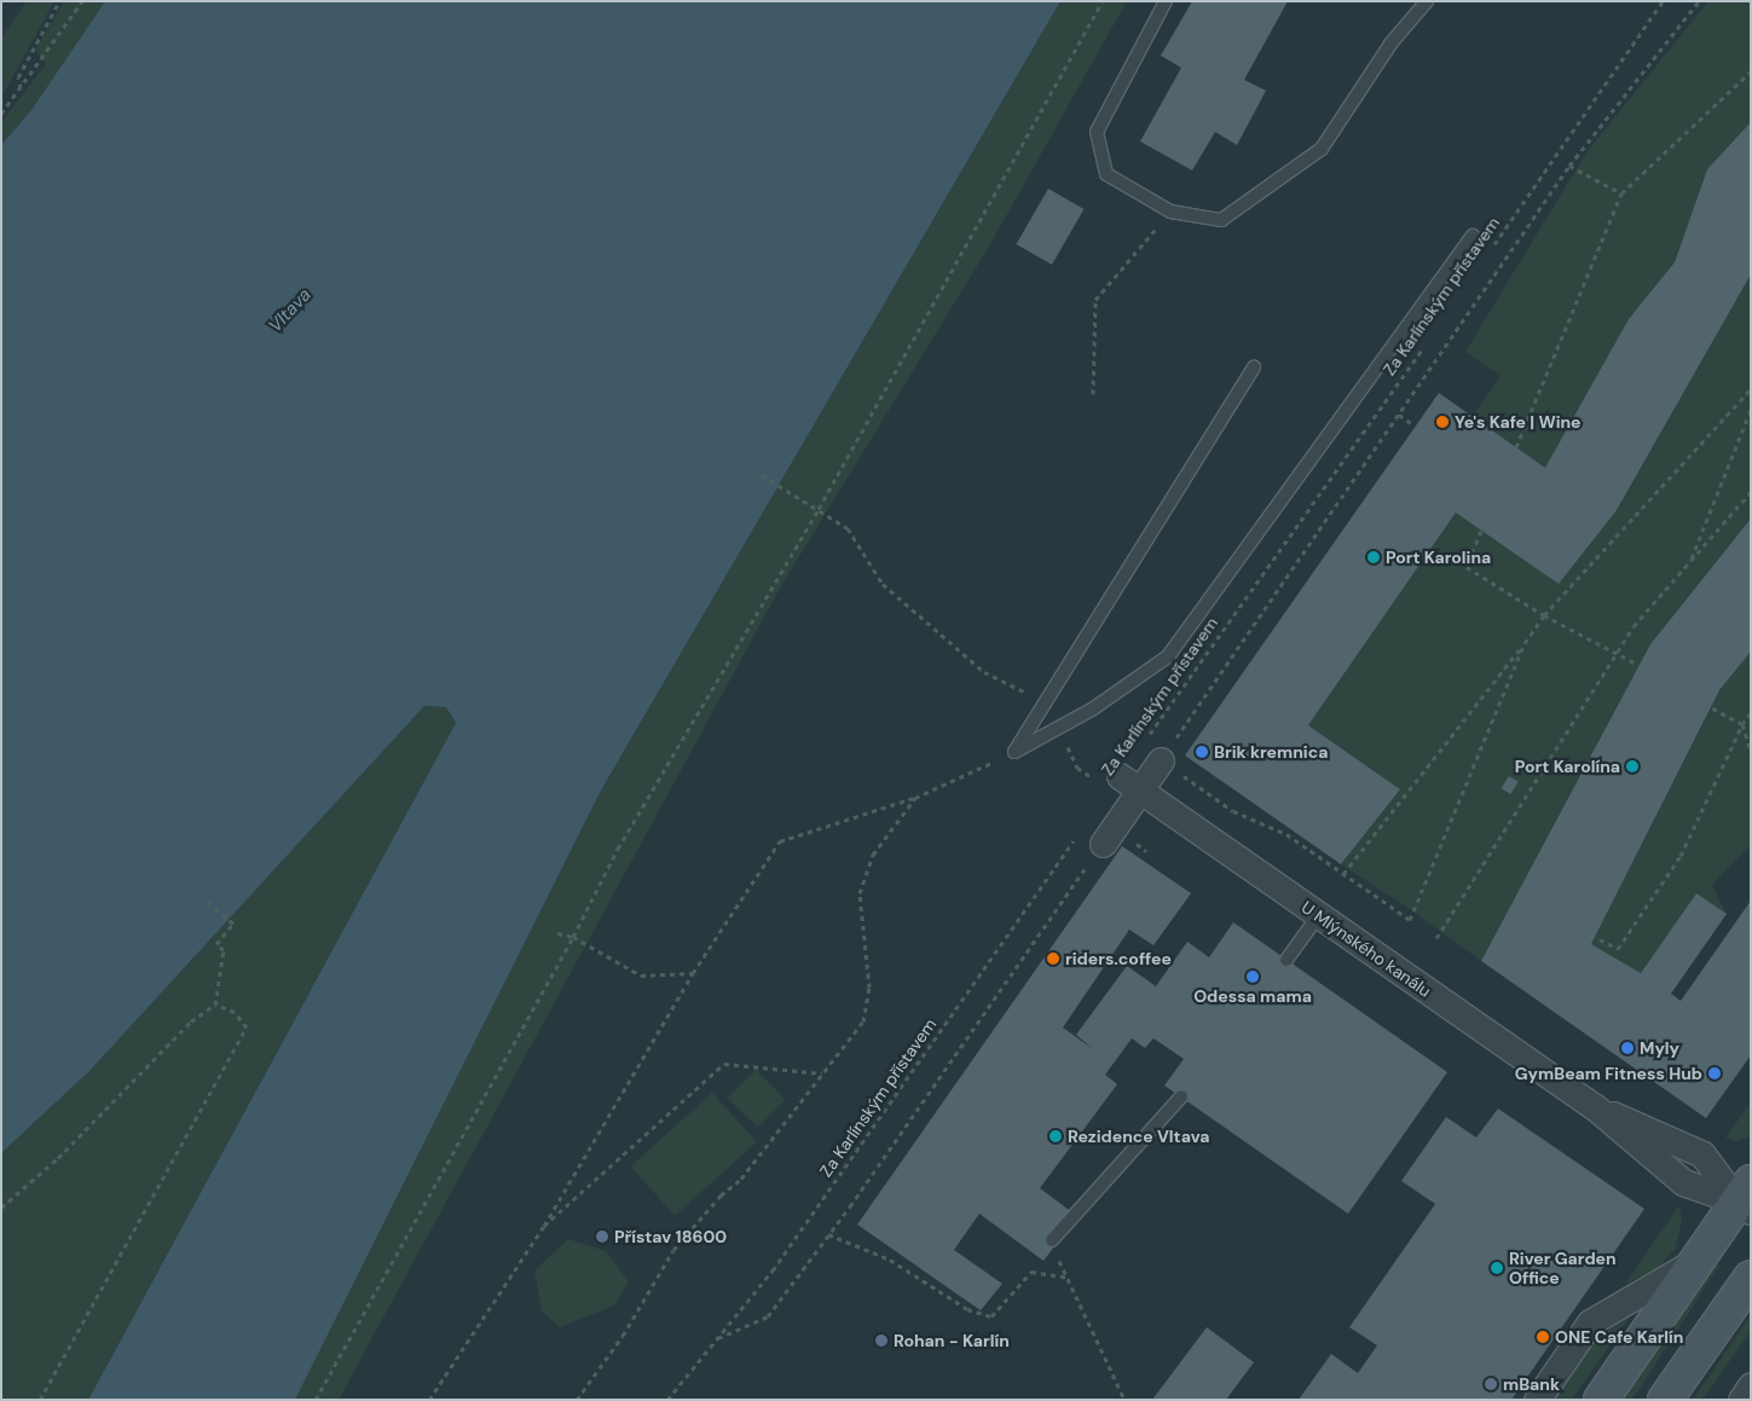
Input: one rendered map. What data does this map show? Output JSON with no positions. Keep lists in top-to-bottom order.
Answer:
{
  "streets": {
    "street": ["U Mlýnského kanálu"],
    "path": ["Za Karlínským přístavem"]
  },
  "crossings": [
    ["Za Karlínským přístavem", "U Mlýnského kanálu"]
  ],
  "water": ["Vltava"],
  "places": [
    "Ye's Kafe | Wine",
    "Port Karolina",
    "Brik kremnica",
    "Port Karolína",
    "riders.coffee",
    "Odessa mama",
    "Myly",
    "GymBeam Fitness Hub",
    "Rezidence Vltava",
    "Přístav 18600",
    "River Garden Office",
    "ONE Cafe Karlín",
    "Rohan - Karlín",
    "mBank"
  ]
}
